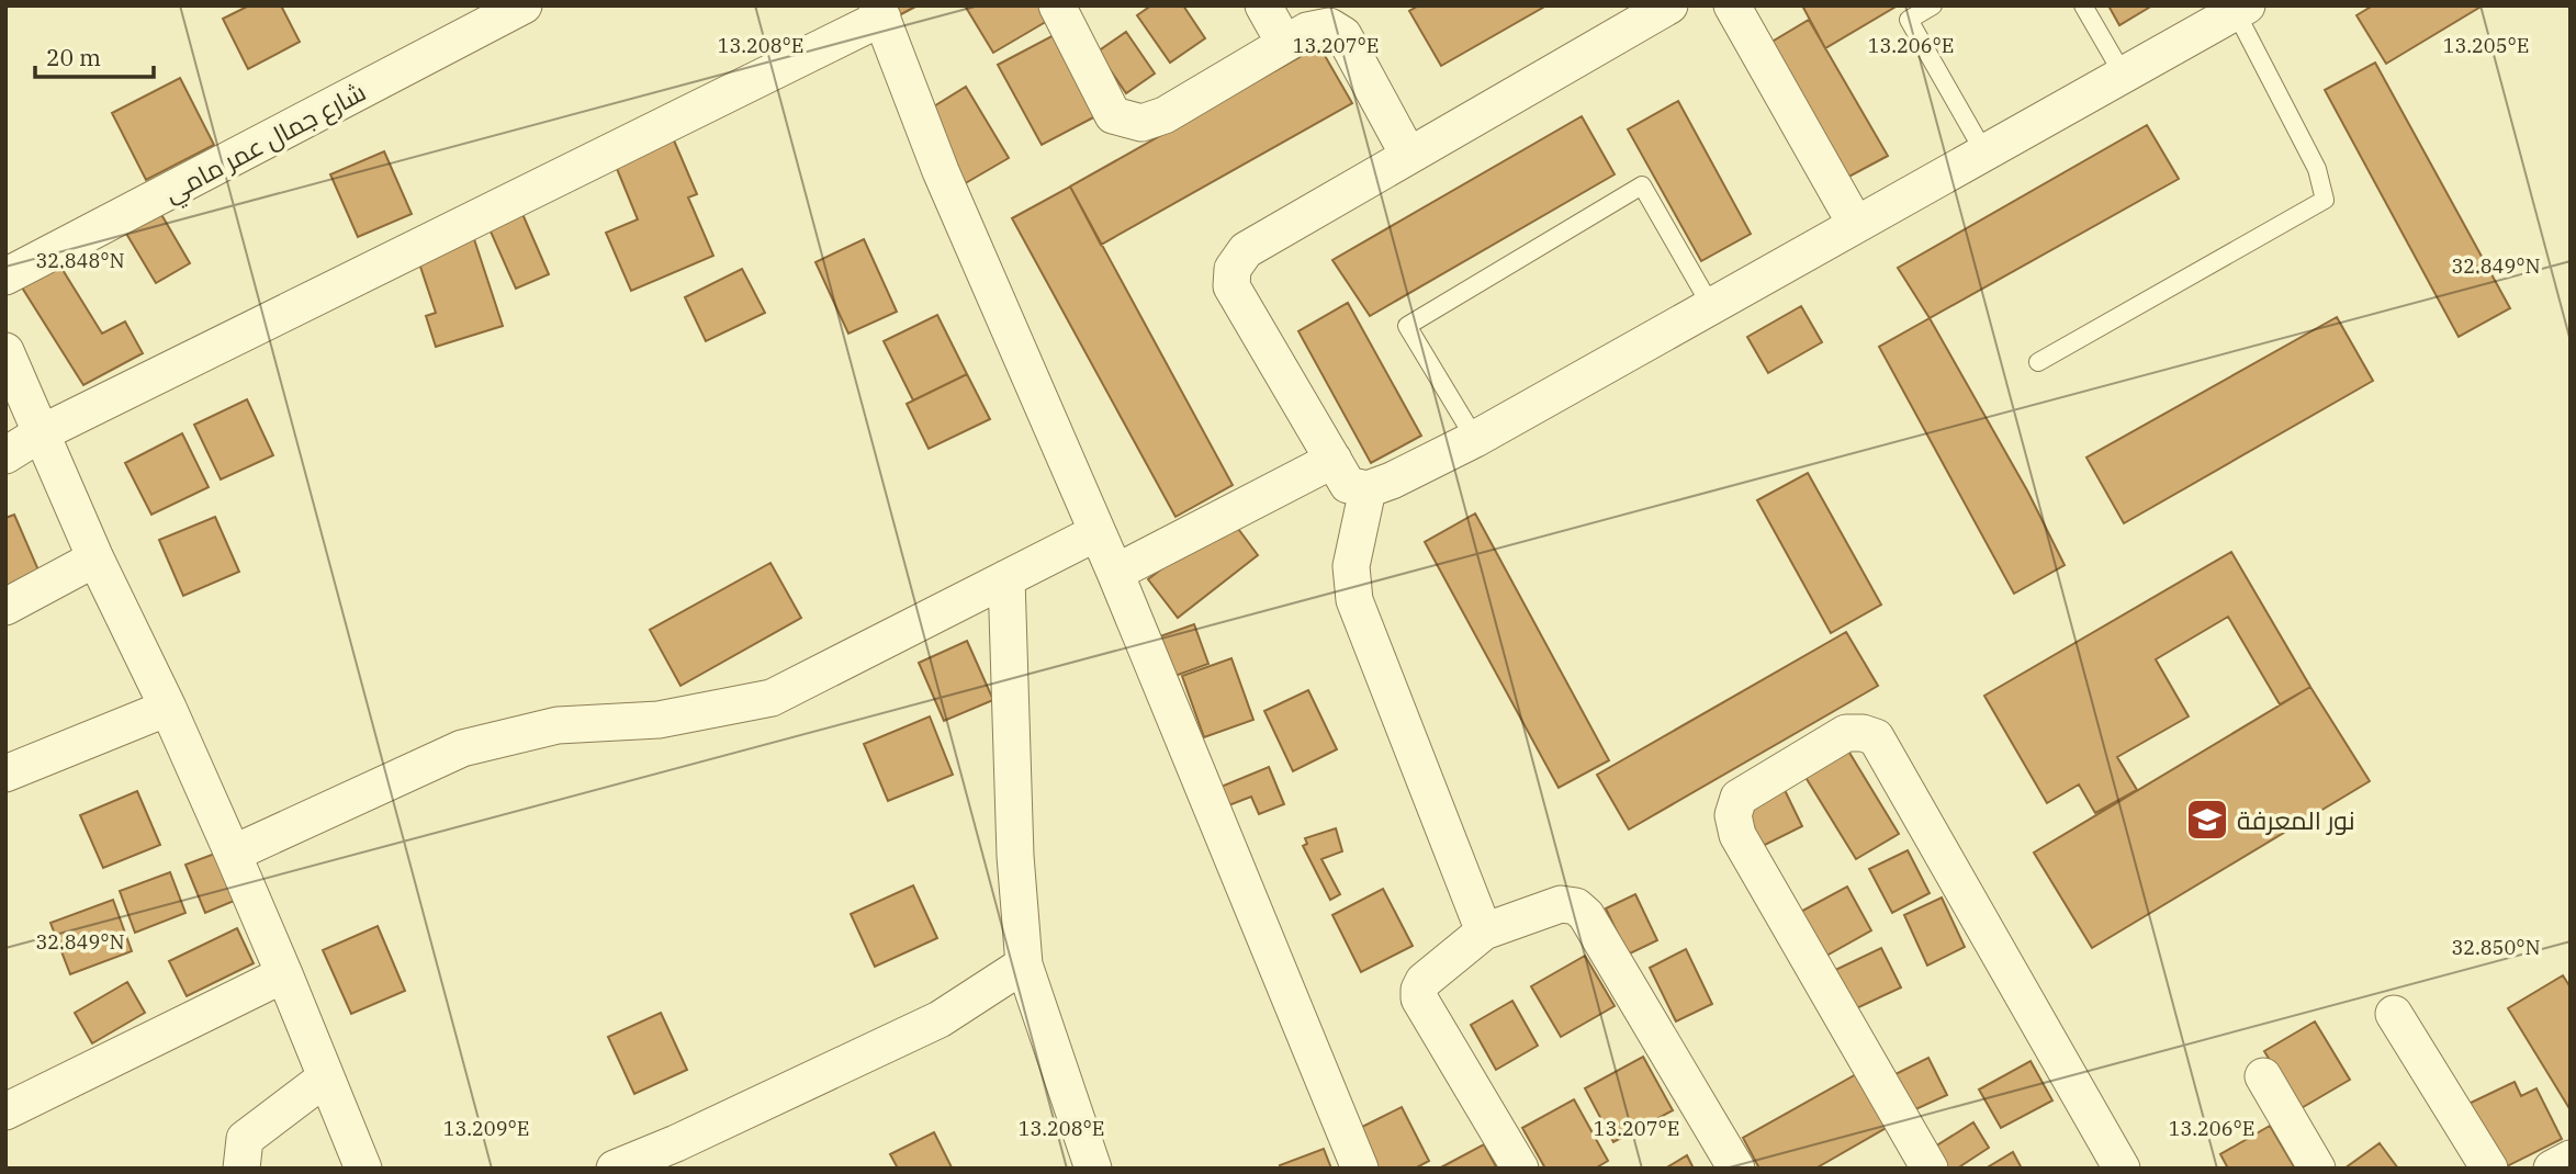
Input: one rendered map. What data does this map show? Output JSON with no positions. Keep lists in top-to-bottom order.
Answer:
{
  "streets": {
    "street": ["شارع جمال عمر مامي"]
  },
  "places": {
    "school or university": ["نور المعرفة"]
  },
  "scale_bar": "20 m",
  "coordinates": [
    "13.208°E",
    "13.207°E",
    "13.206°E",
    "13.205°E",
    "32.848°N",
    "32.849°N",
    "32.850°N",
    "13.209°E"
  ]
}
